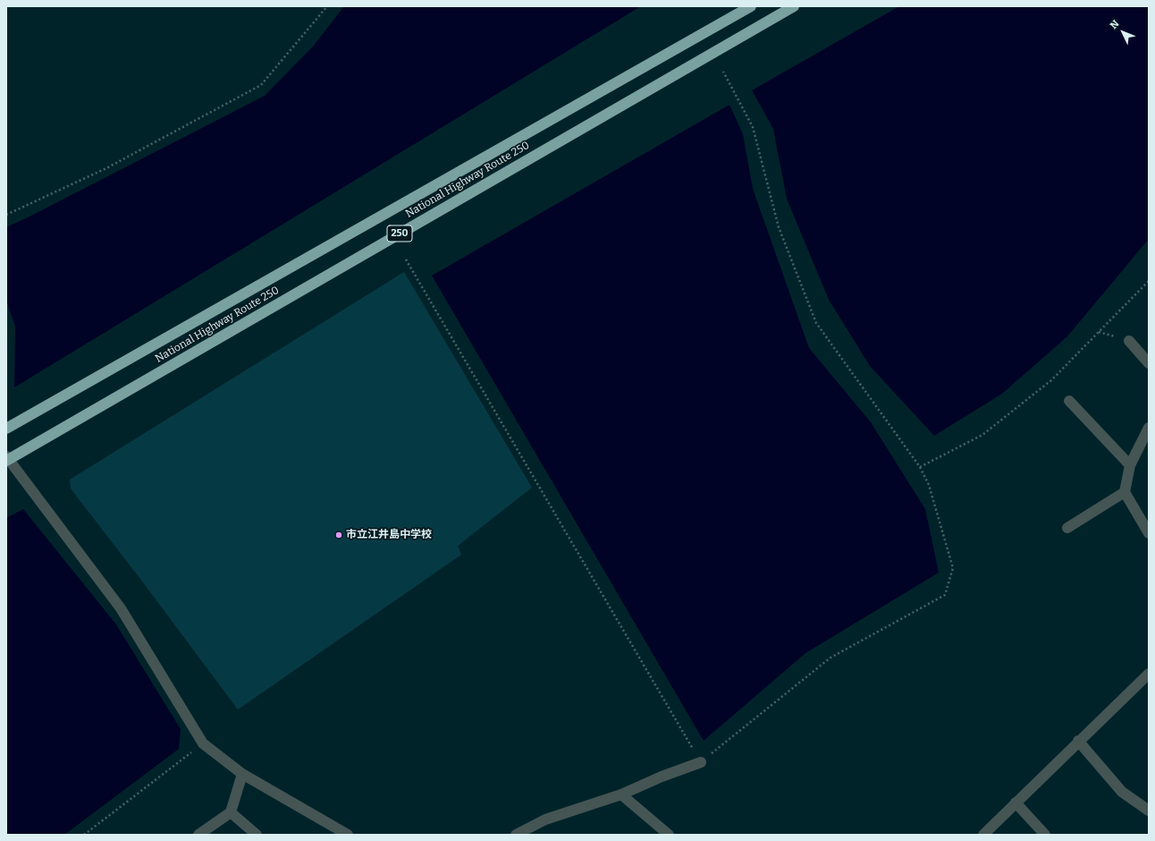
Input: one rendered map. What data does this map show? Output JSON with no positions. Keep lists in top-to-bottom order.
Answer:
{
  "streets": {
    "highway": ["National Highway Route 250", "250"]
  },
  "places": ["市立江井島中学校"],
  "north": "top left"
}
